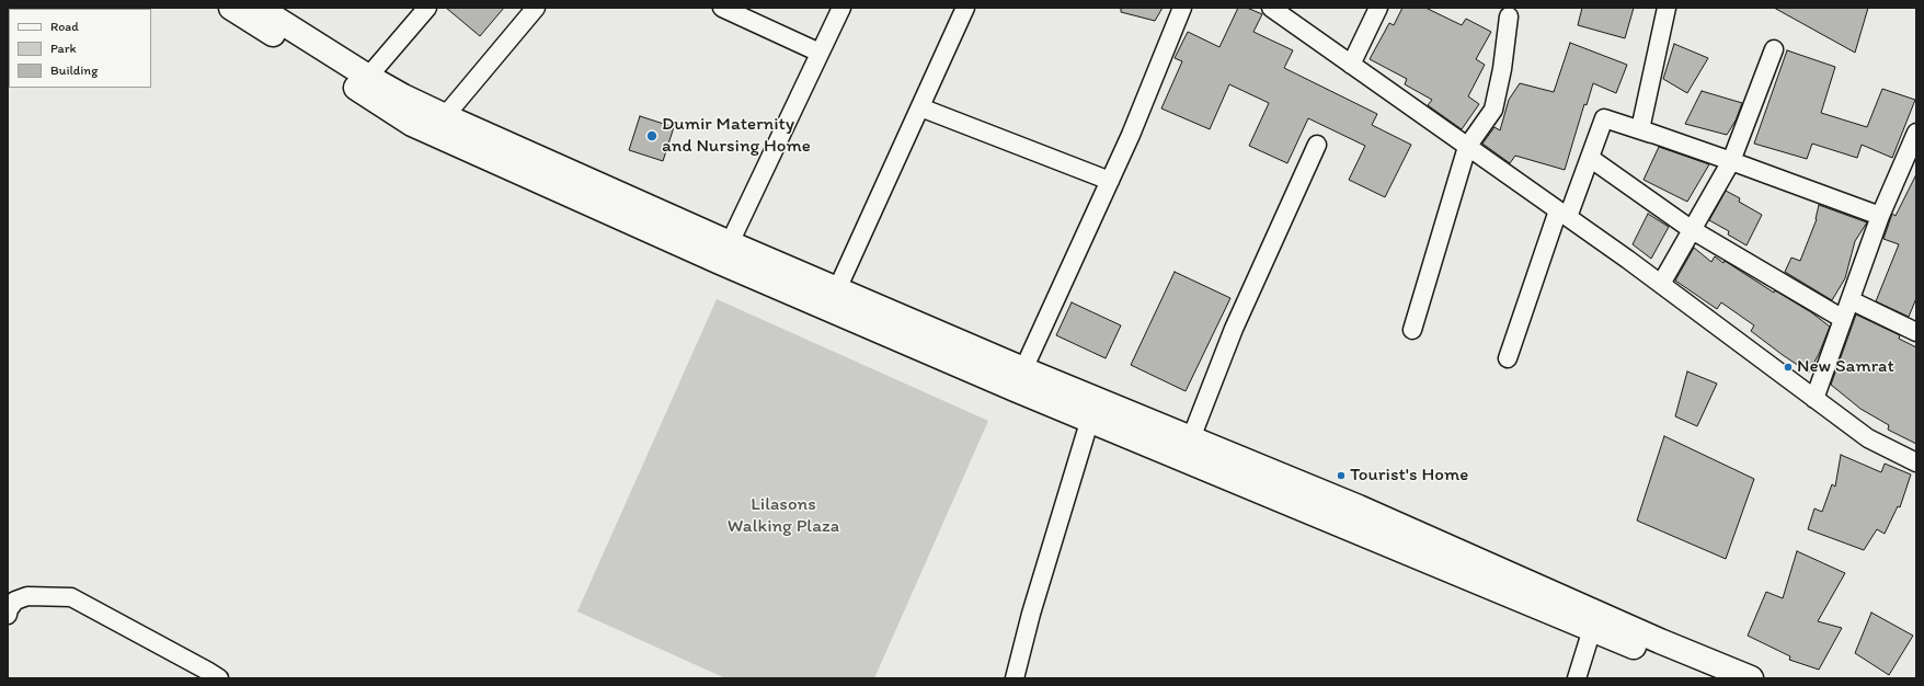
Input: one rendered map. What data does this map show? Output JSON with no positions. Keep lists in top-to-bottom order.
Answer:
{
  "parks": ["Lilasons Walking Plaza"],
  "places": ["Dumir Maternity and Nursing Home", "New Samrat", "Tourist's Home"],
  "legend": ["Road", "Park", "Building"]
}
